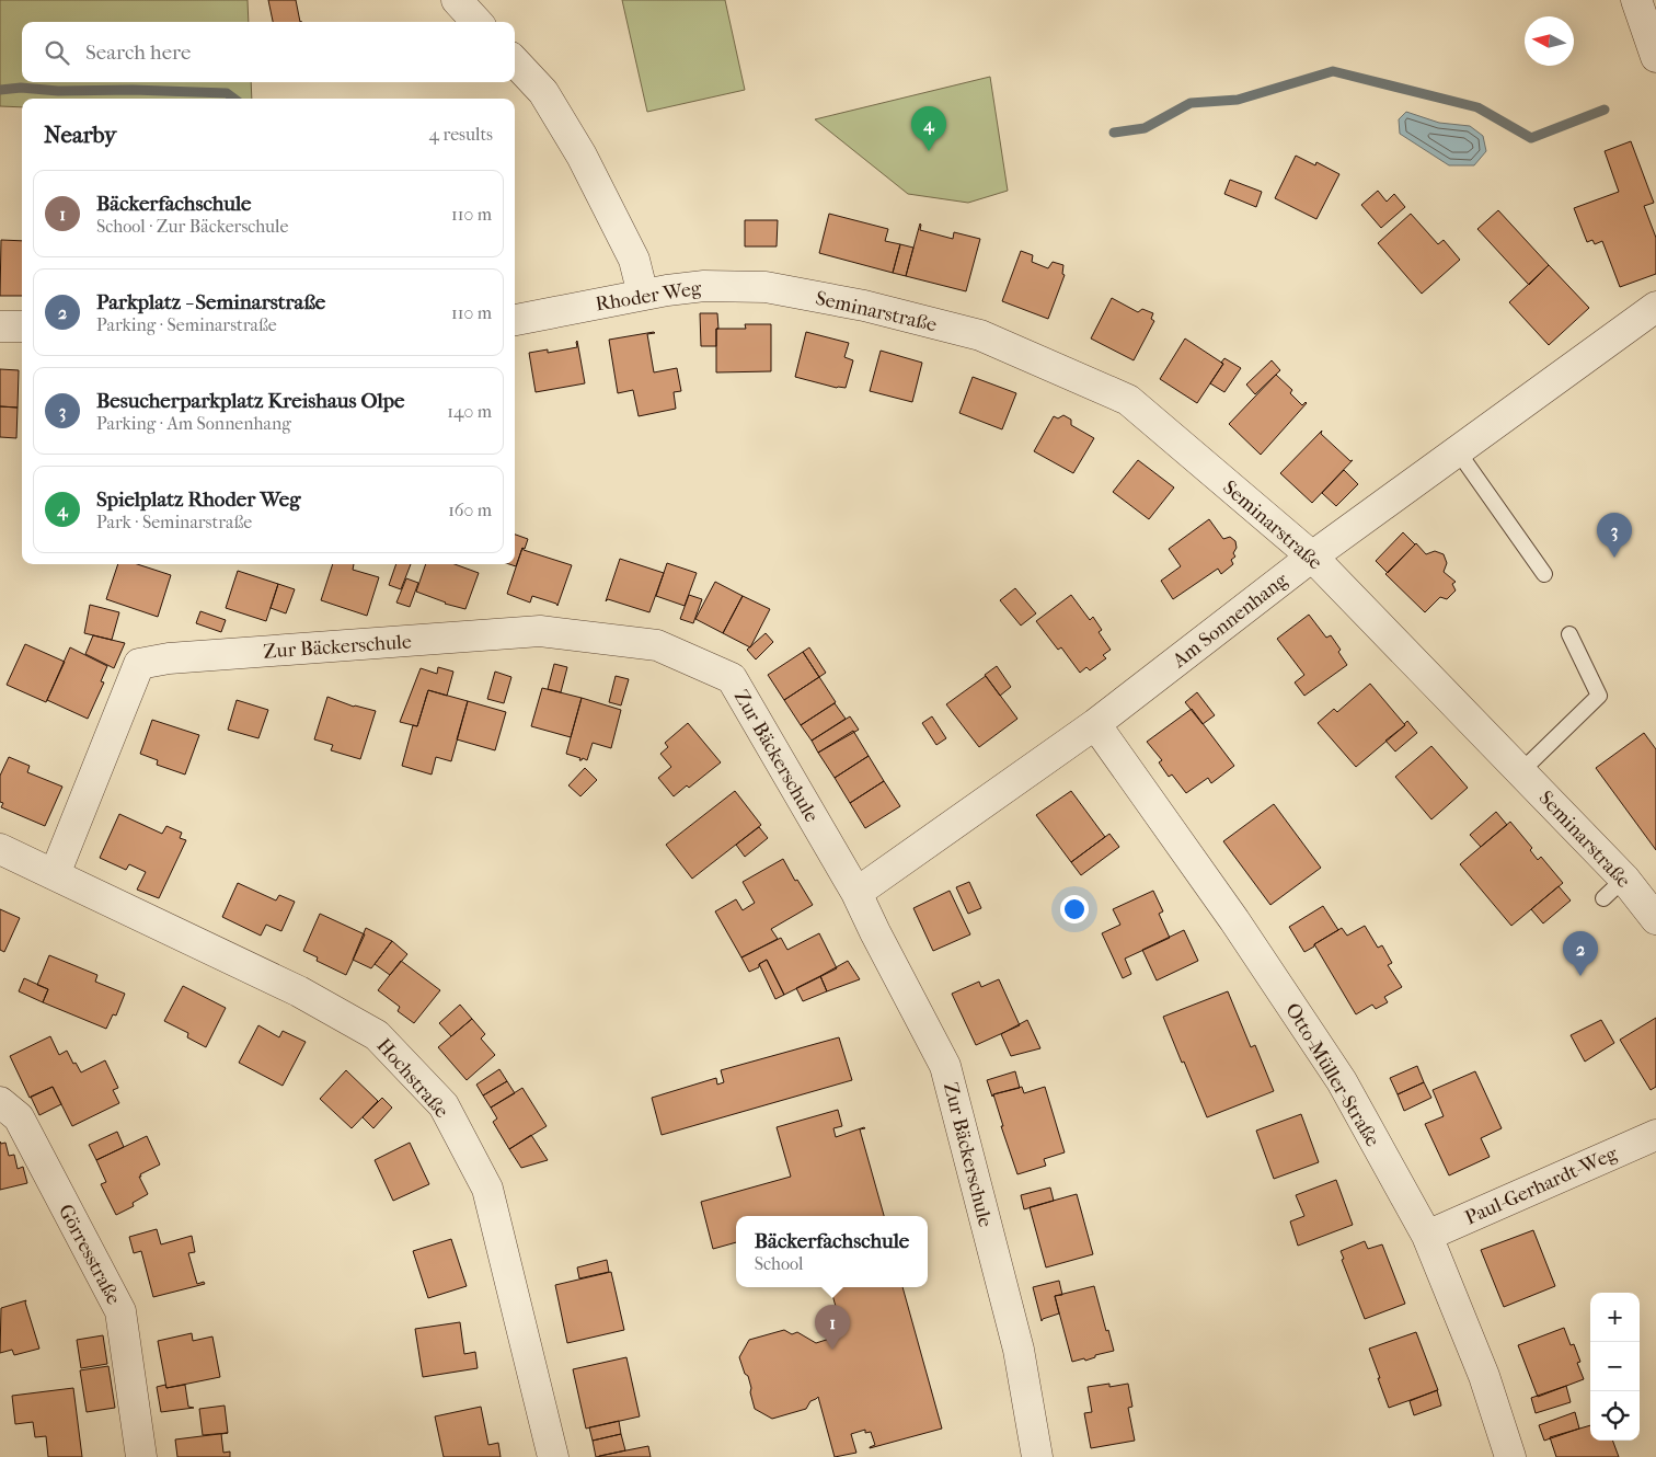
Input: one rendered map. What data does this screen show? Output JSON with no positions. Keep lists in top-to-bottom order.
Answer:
{
  "streets": {
    "street": [
      "Rhoder Weg",
      "Seminarstraße",
      "Am Sonnenhang",
      "Zur Bäckerschule",
      "Otto-Müller-Straße",
      "Hochstraße",
      "Paul-Gerhardt-Weg",
      "Görresstraße"
    ]
  },
  "crossings": [
    ["Rhoder Weg", "Seminarstraße"],
    ["Seminarstraße", "Am Sonnenhang"],
    ["Am Sonnenhang", "Zur Bäckerschule"],
    ["Am Sonnenhang", "Otto-Müller-Straße"],
    ["Zur Bäckerschule", "Hochstraße"],
    ["Otto-Müller-Straße", "Paul-Gerhardt-Weg"]
  ],
  "north": "left",
  "page": {
    "search": "Search here",
    "heading": ["Nearby", "4 results"],
    "pins": [
      "4",
      "3",
      "2",
      "1"
    ],
    "list": [
      {
        "mark": "1",
        "name": "Bäckerfachschule",
        "note": "School · Zur Bäckerschule",
        "value": "110 m"
      },
      {
        "mark": "2",
        "name": "Parkplatz - Seminarstraße",
        "note": "Parking · Seminarstraße",
        "value": "110 m"
      },
      {
        "mark": "3",
        "name": "Besucherparkplatz Kreishaus Olpe",
        "note": "Parking · Am Sonnenhang",
        "value": "140 m"
      },
      {
        "mark": "4",
        "name": "Spielplatz Rhoder Weg",
        "note": "Park · Seminarstraße",
        "value": "160 m"
      }
    ],
    "popup": ["Bäckerfachschule", "School"],
    "map_buttons": ["+", "−"]
  }
}
